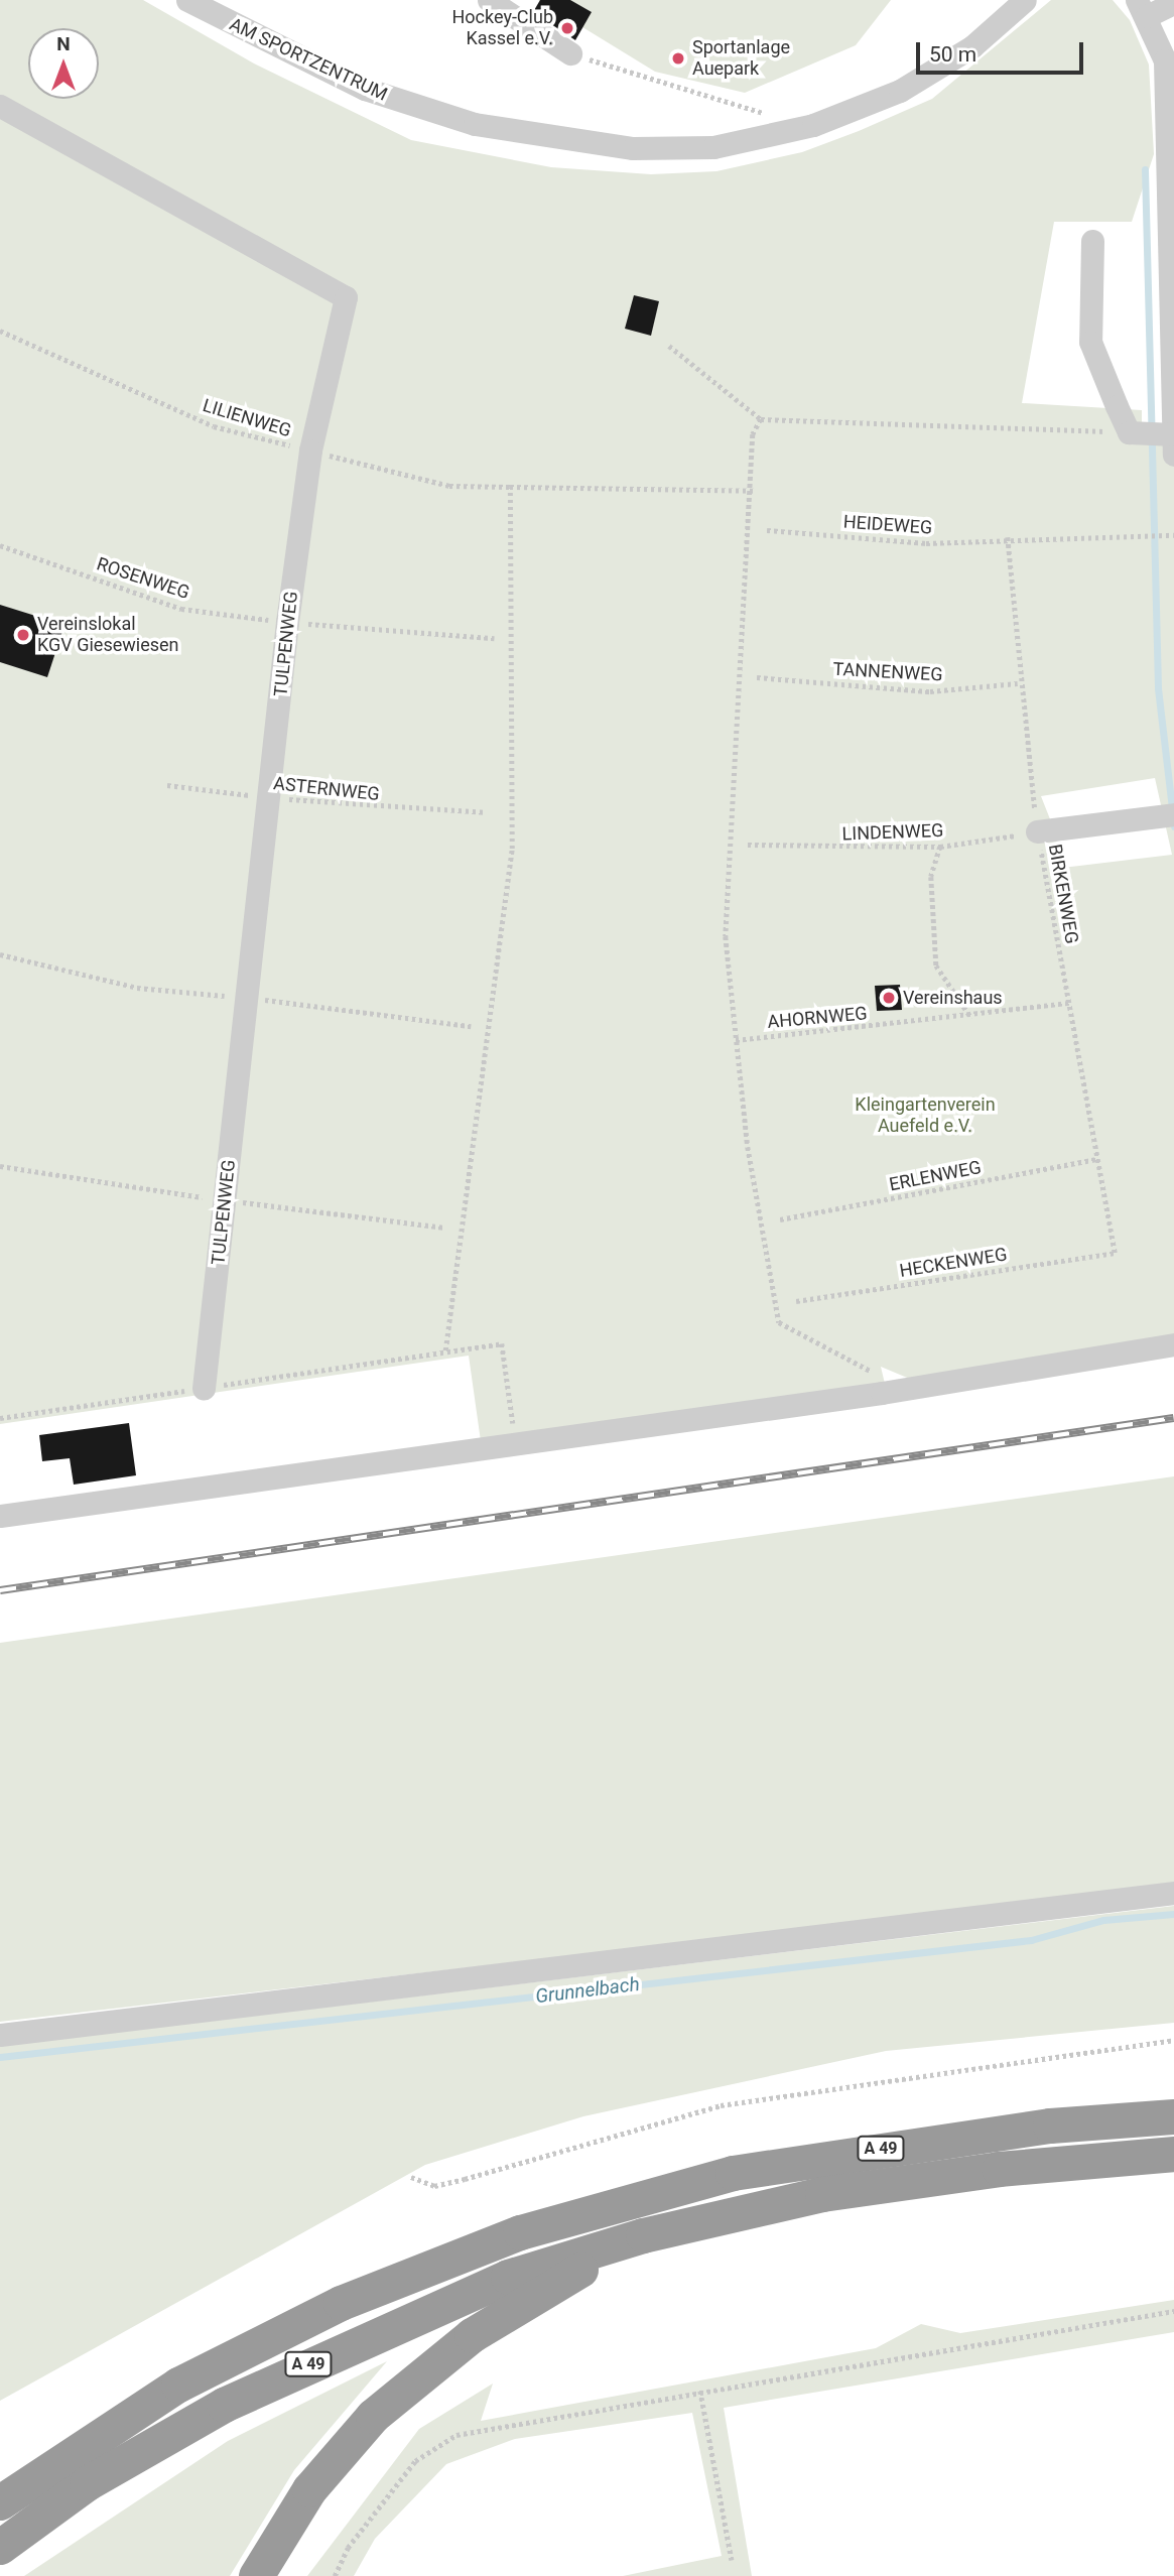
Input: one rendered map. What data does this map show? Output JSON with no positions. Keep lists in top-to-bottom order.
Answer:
{
  "streets": {
    "highway": ["A 49"],
    "street": ["AM SPORTZENTRUM", "TULPENWEG"],
    "path": [
      "LILIENWEG",
      "HEIDEWEG",
      "ROSENWEG",
      "TANNENWEG",
      "ASTERNWEG",
      "LINDENWEG",
      "BIRKENWEG",
      "AHORNWEG",
      "ERLENWEG",
      "HECKENWEG"
    ]
  },
  "crossings": [
    ["LILIENWEG", "TULPENWEG"],
    ["HEIDEWEG", "BIRKENWEG"],
    ["ROSENWEG", "TULPENWEG"],
    ["TULPENWEG", "ASTERNWEG"],
    ["TANNENWEG", "BIRKENWEG"],
    ["LINDENWEG", "BIRKENWEG"],
    ["BIRKENWEG", "AHORNWEG"],
    ["BIRKENWEG", "ERLENWEG"],
    ["BIRKENWEG", "HECKENWEG"]
  ],
  "water": ["Grunnelbach"],
  "parks": ["Kleingartenverein Auefeld e.V."],
  "places": [
    "Hockey-Club Kassel e.V.",
    "Sportanlage Auepark",
    "Vereinslokal KGV Giesewiesen",
    "Vereinshaus"
  ],
  "scale_bar": "50 m",
  "north": "top"
}
